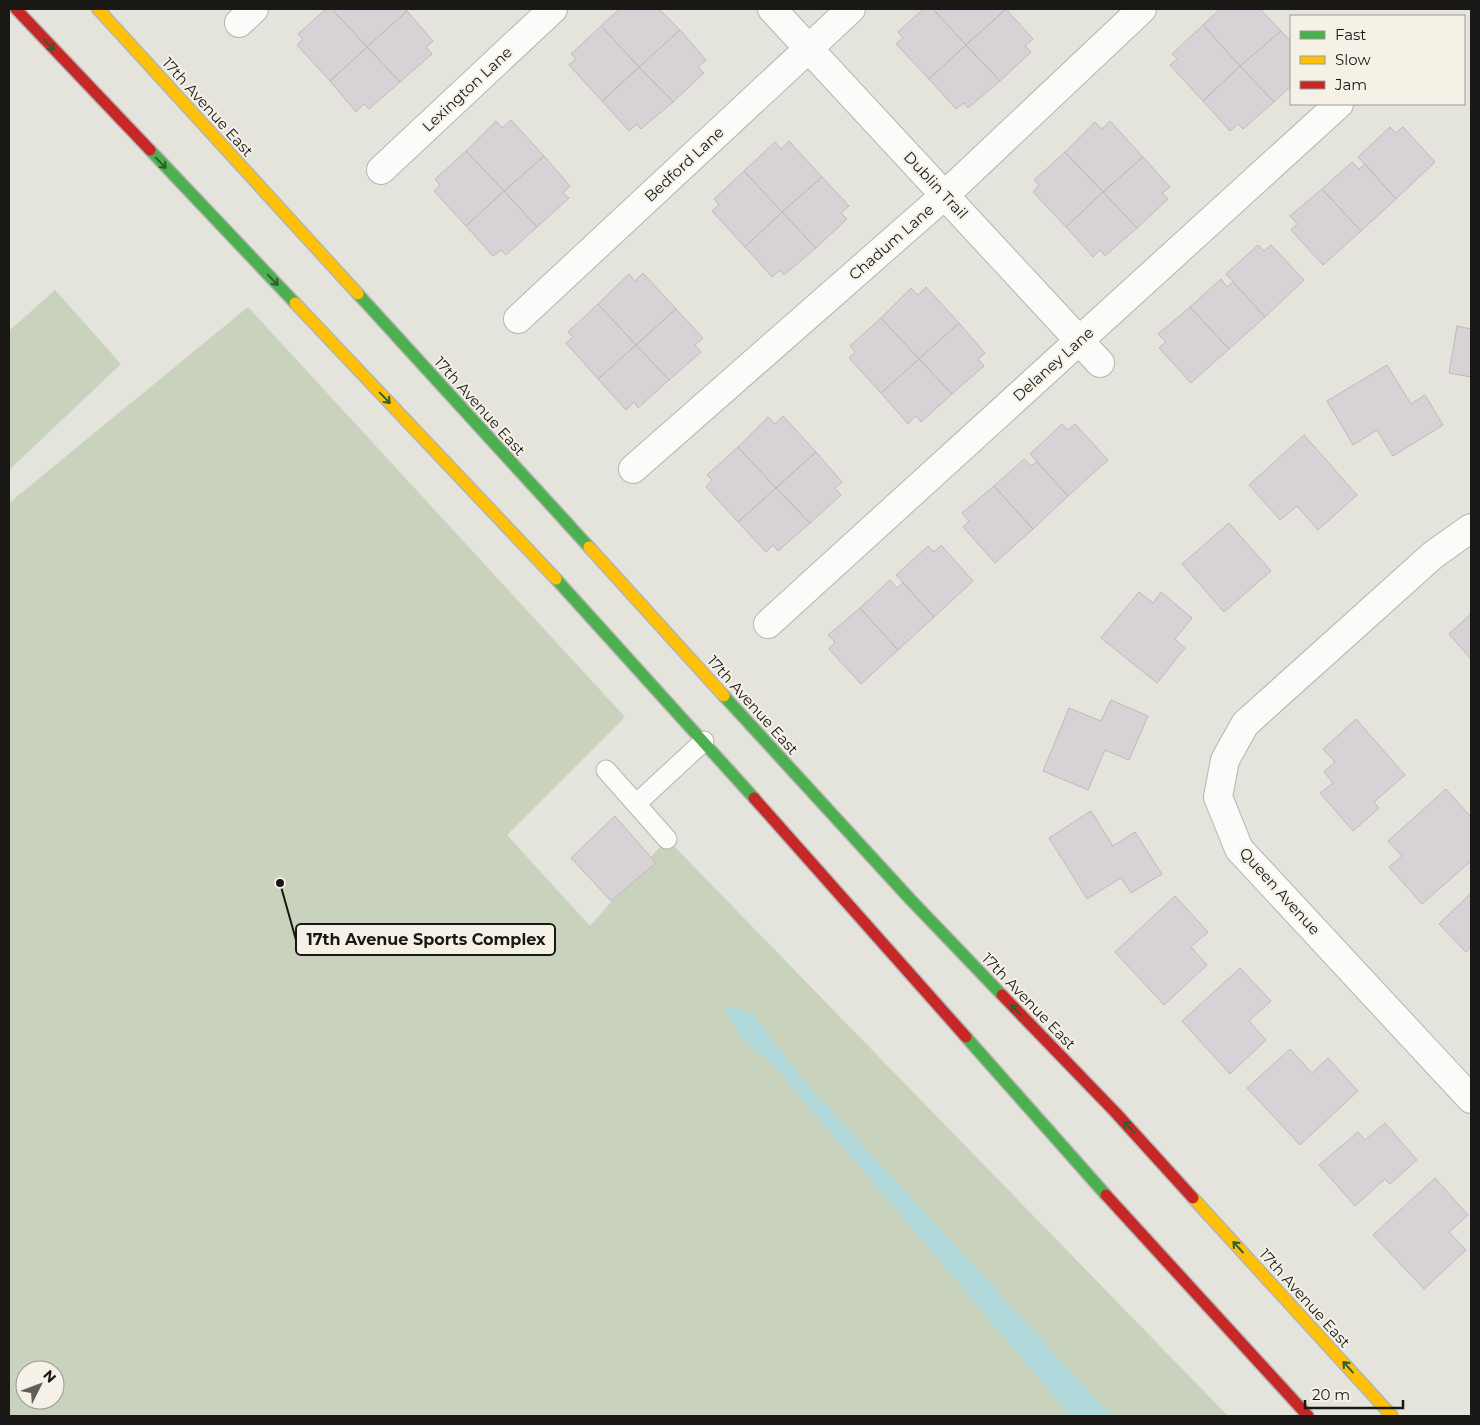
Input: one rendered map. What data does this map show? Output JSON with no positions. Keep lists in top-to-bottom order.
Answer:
{
  "streets": {
    "street": [
      "Lexington Lane",
      "17th Avenue East",
      "Bedford Lane",
      "Dublin Trail",
      "Chadum Lane",
      "Delaney Lane",
      "Queen Avenue"
    ]
  },
  "crossings": [
    ["Bedford Lane", "Dublin Trail"],
    ["Dublin Trail", "Chadum Lane"],
    ["Dublin Trail", "Delaney Lane"]
  ],
  "places": ["17th Avenue Sports Complex"],
  "legend": ["Fast", "Slow", "Jam"],
  "scale_bar": "20 m",
  "north": "top right"
}
